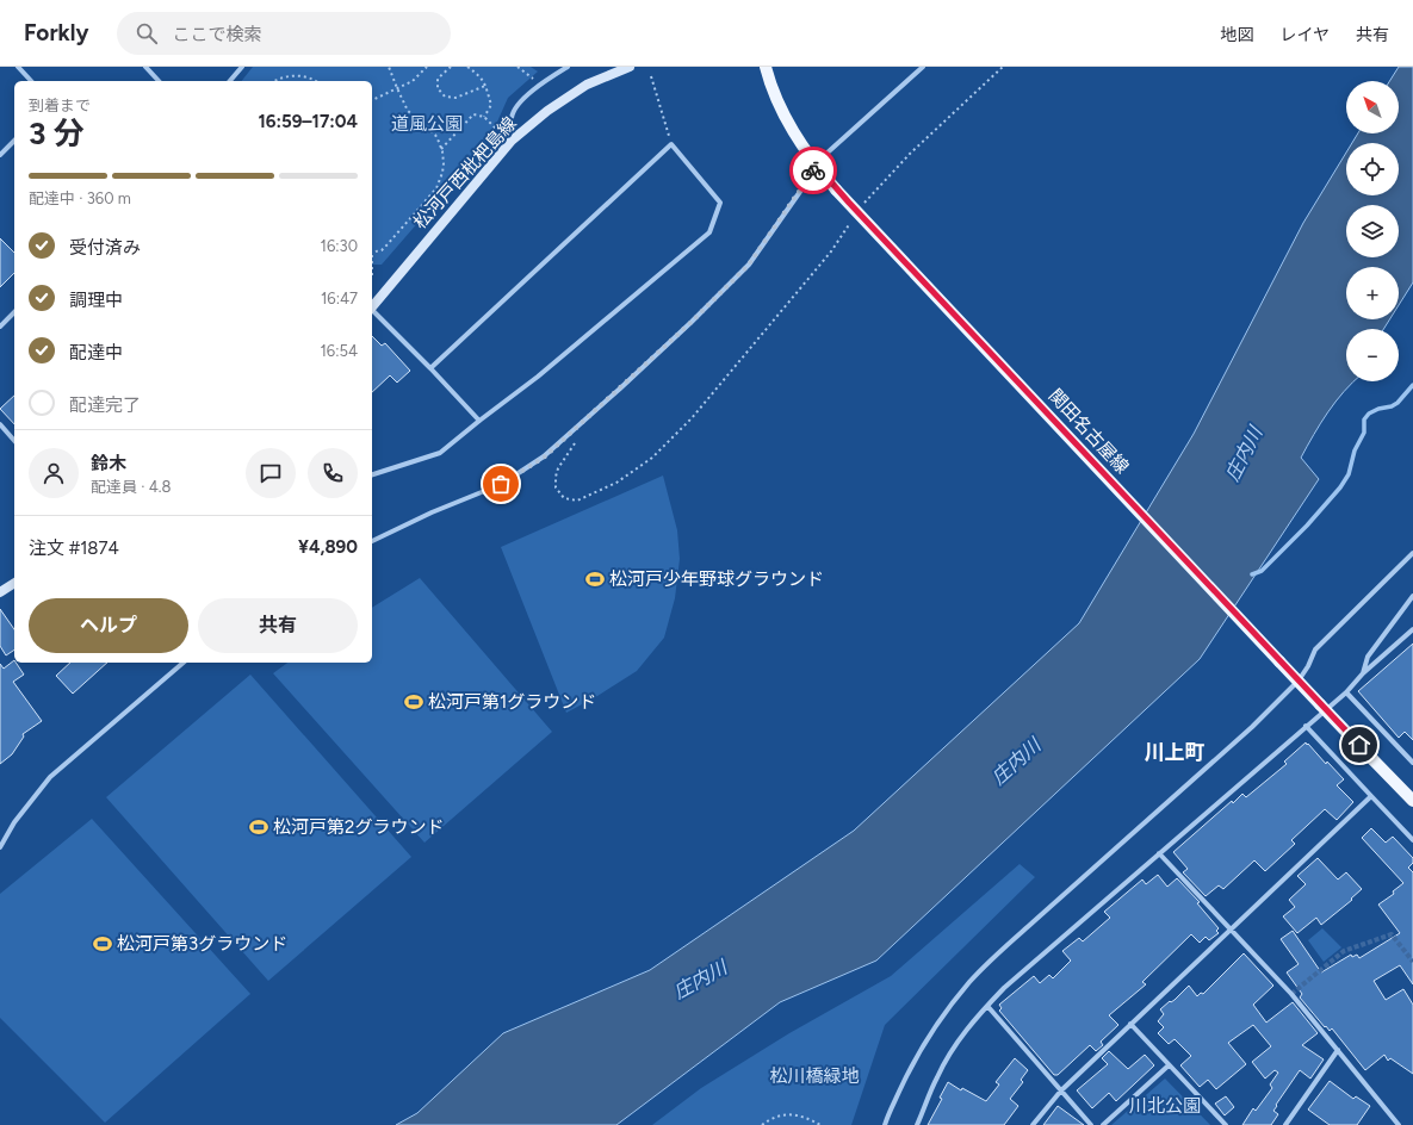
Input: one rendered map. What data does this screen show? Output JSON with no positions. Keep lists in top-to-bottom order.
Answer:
{
  "streets": {
    "main road": ["松河戸西枇杷島線", "関田名古屋線"]
  },
  "districts": ["川上町"],
  "water": ["庄内川"],
  "parks": ["道風公園", "松川橋緑地", "川北公園"],
  "places": {
    "sports": [
      "松河戸少年野球グラウンド",
      "松河戸第1グラウンド",
      "松河戸第2グラウンド",
      "松河戸第3グラウンド"
    ]
  },
  "north": "top left",
  "page": {
    "header": "Forkly",
    "search": "ここで検索",
    "nav": ["地図", "レイヤ", "共有"],
    "map_buttons": ["+", "−"],
    "heading": ["3 分", "到着まで", "16:59–17:04"],
    "panel": [
      "鈴木",
      "配達員 · 4.8",
      "注文 #1874",
      "¥4,890"
    ],
    "bar": "配達中 · 360 m",
    "list": [
      ["受付済み", "16:30"],
      ["調理中", "16:47"],
      ["配達中", "16:54"],
      "配達完了"
    ],
    "buttons": ["ヘルプ", "共有"]
  }
}
